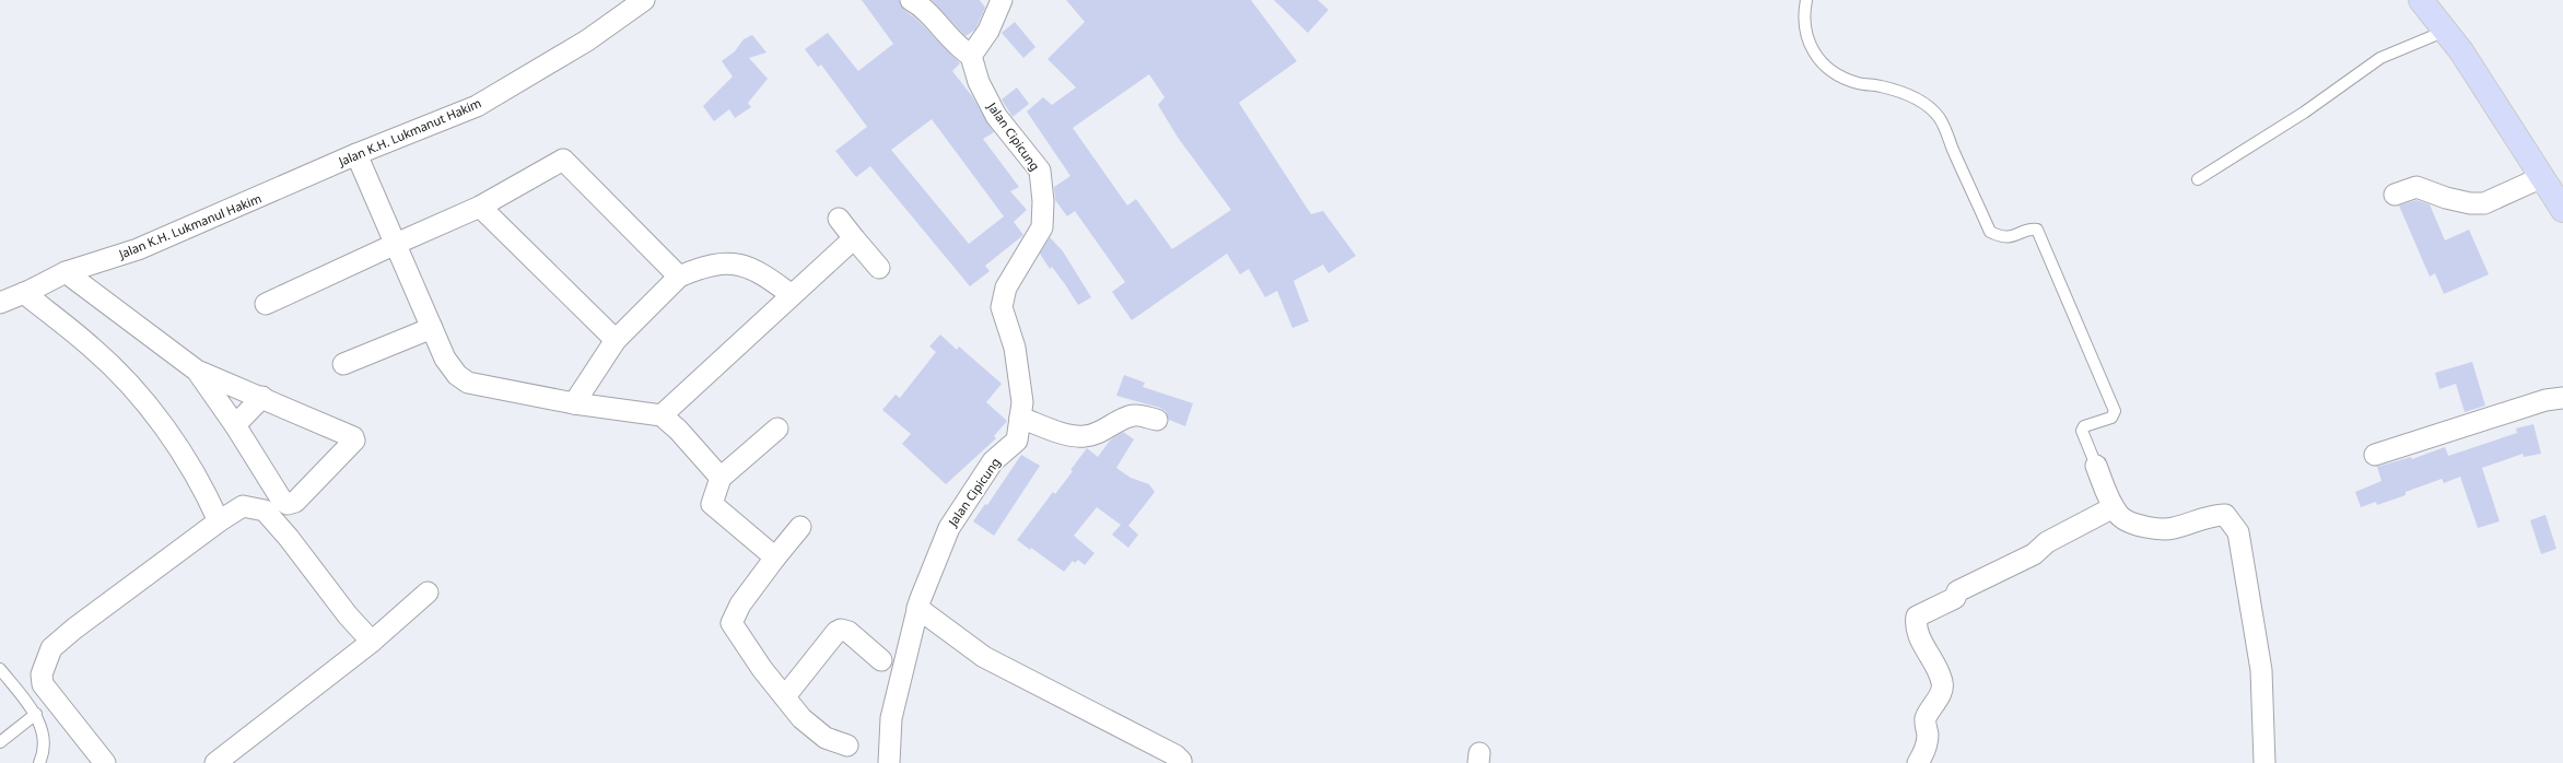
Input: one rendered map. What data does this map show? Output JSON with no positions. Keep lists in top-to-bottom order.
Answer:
{
  "streets": {
    "street": ["Jalan K.H. Lukmanut Hakim", "Jalan Cipicung", "Jalan K.H. Lukmanul Hakim"]
  },
  "crossings": [
    ["Jalan K.H. Lukmanut Hakim", "Jalan K.H. Lukmanul Hakim"]
  ]
}
